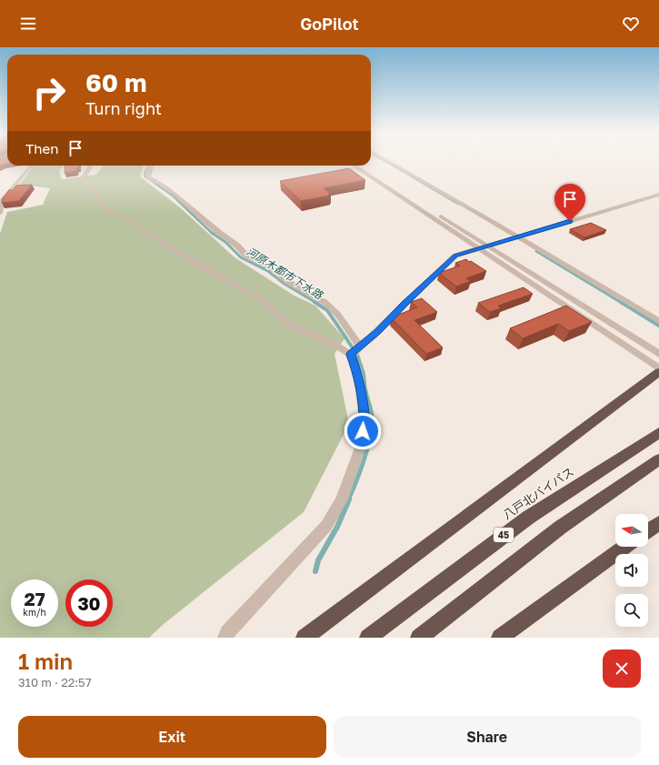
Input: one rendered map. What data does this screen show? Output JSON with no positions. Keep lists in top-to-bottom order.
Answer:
{
  "streets": {
    "highway": ["八戸北バイパス", "45"]
  },
  "water": ["河原木都市下水路"],
  "north": "left",
  "page": {
    "header": "GoPilot",
    "turn": ["60 m", "Turn right"],
    "then": "Then",
    "speed": "27 km/h",
    "limit": "30",
    "heading": ["1 min", "310 m · 22:57"],
    "buttons": ["Exit", "Share"]
  }
}
